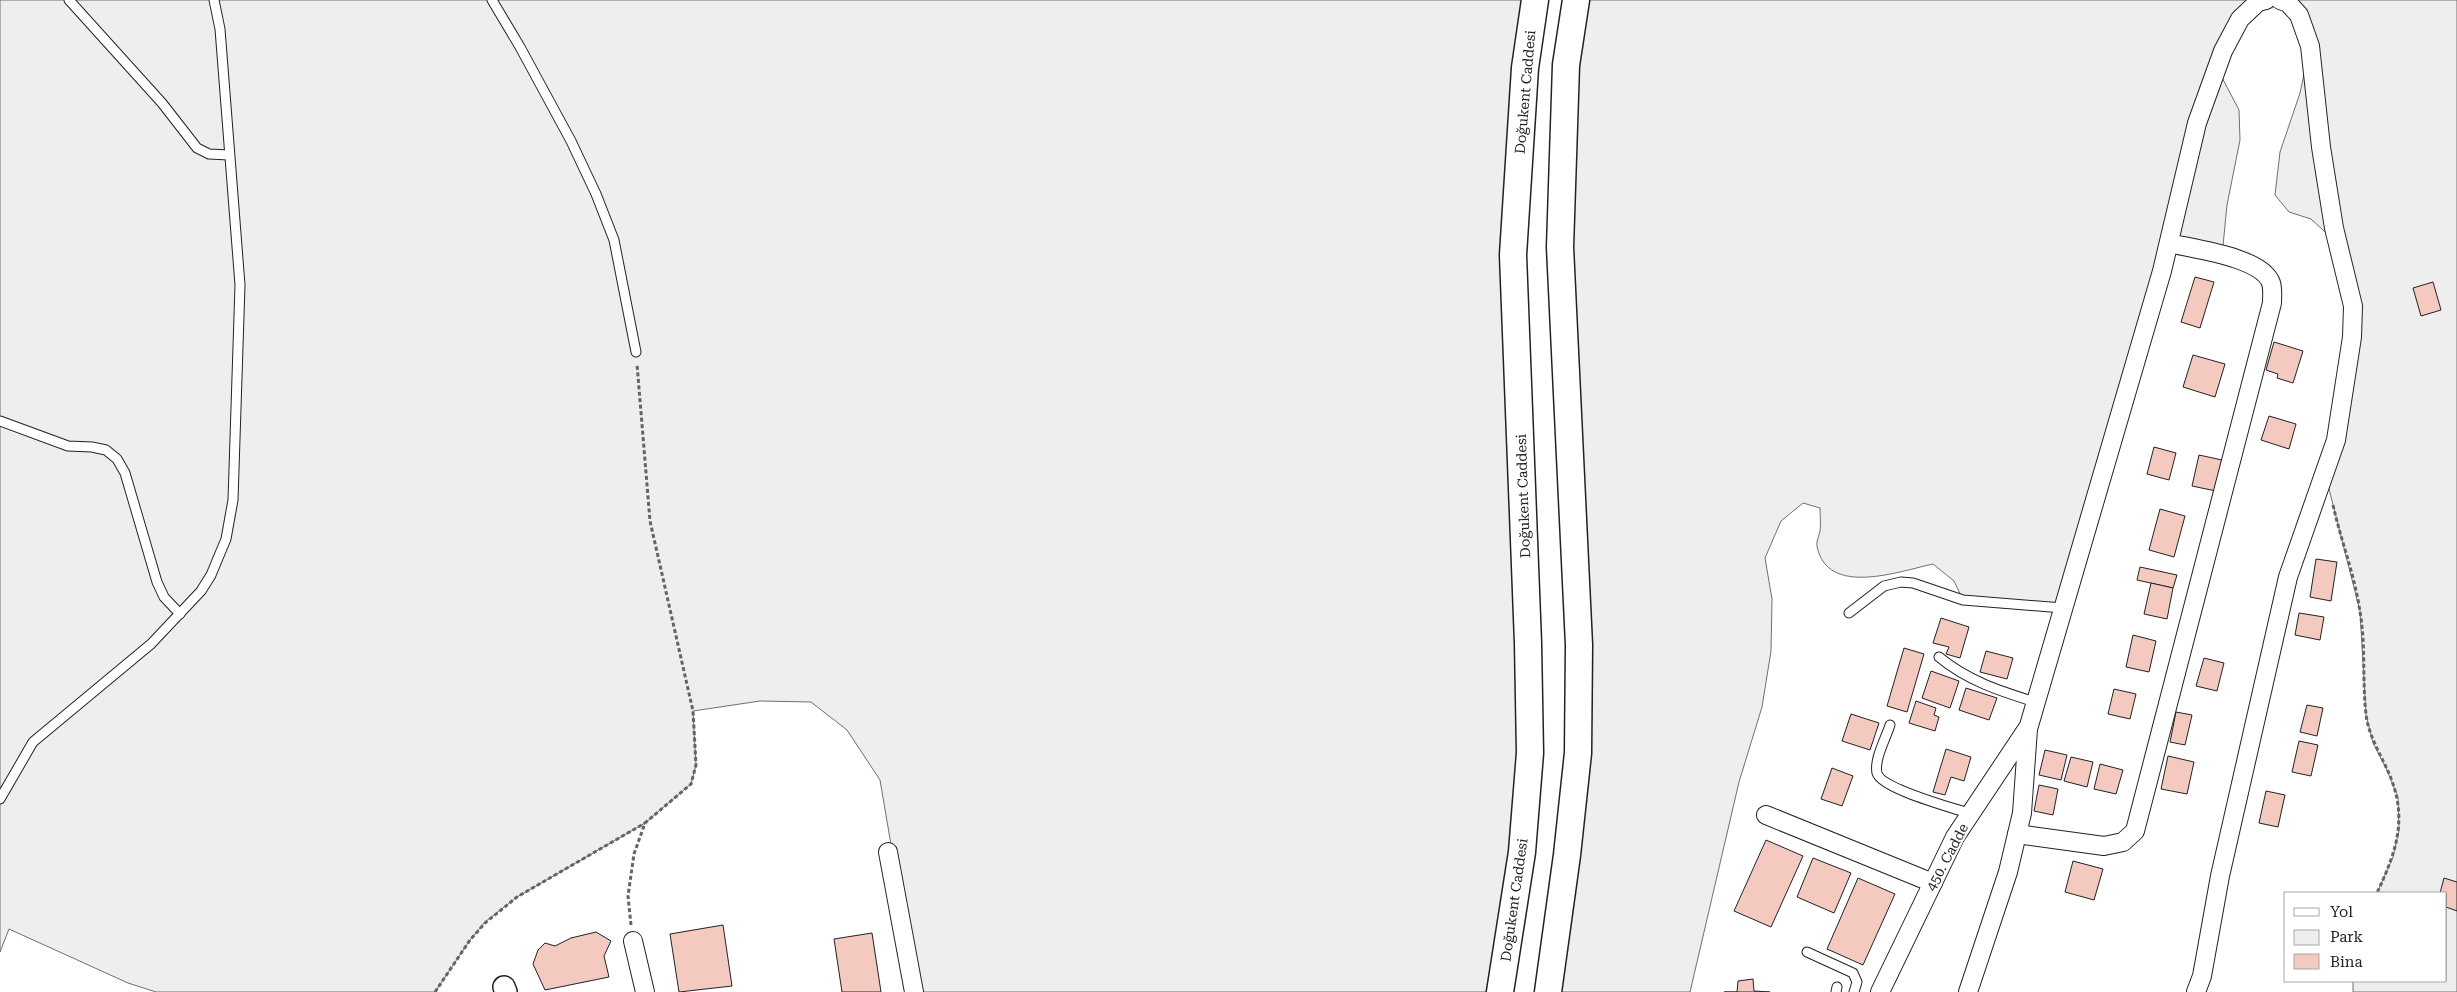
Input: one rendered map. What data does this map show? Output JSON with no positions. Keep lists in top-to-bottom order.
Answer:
{
  "streets": {
    "main road": ["Doğukent Caddesi"],
    "street": ["450. Cadde"]
  },
  "legend": ["Yol", "Park", "Bina"]
}
